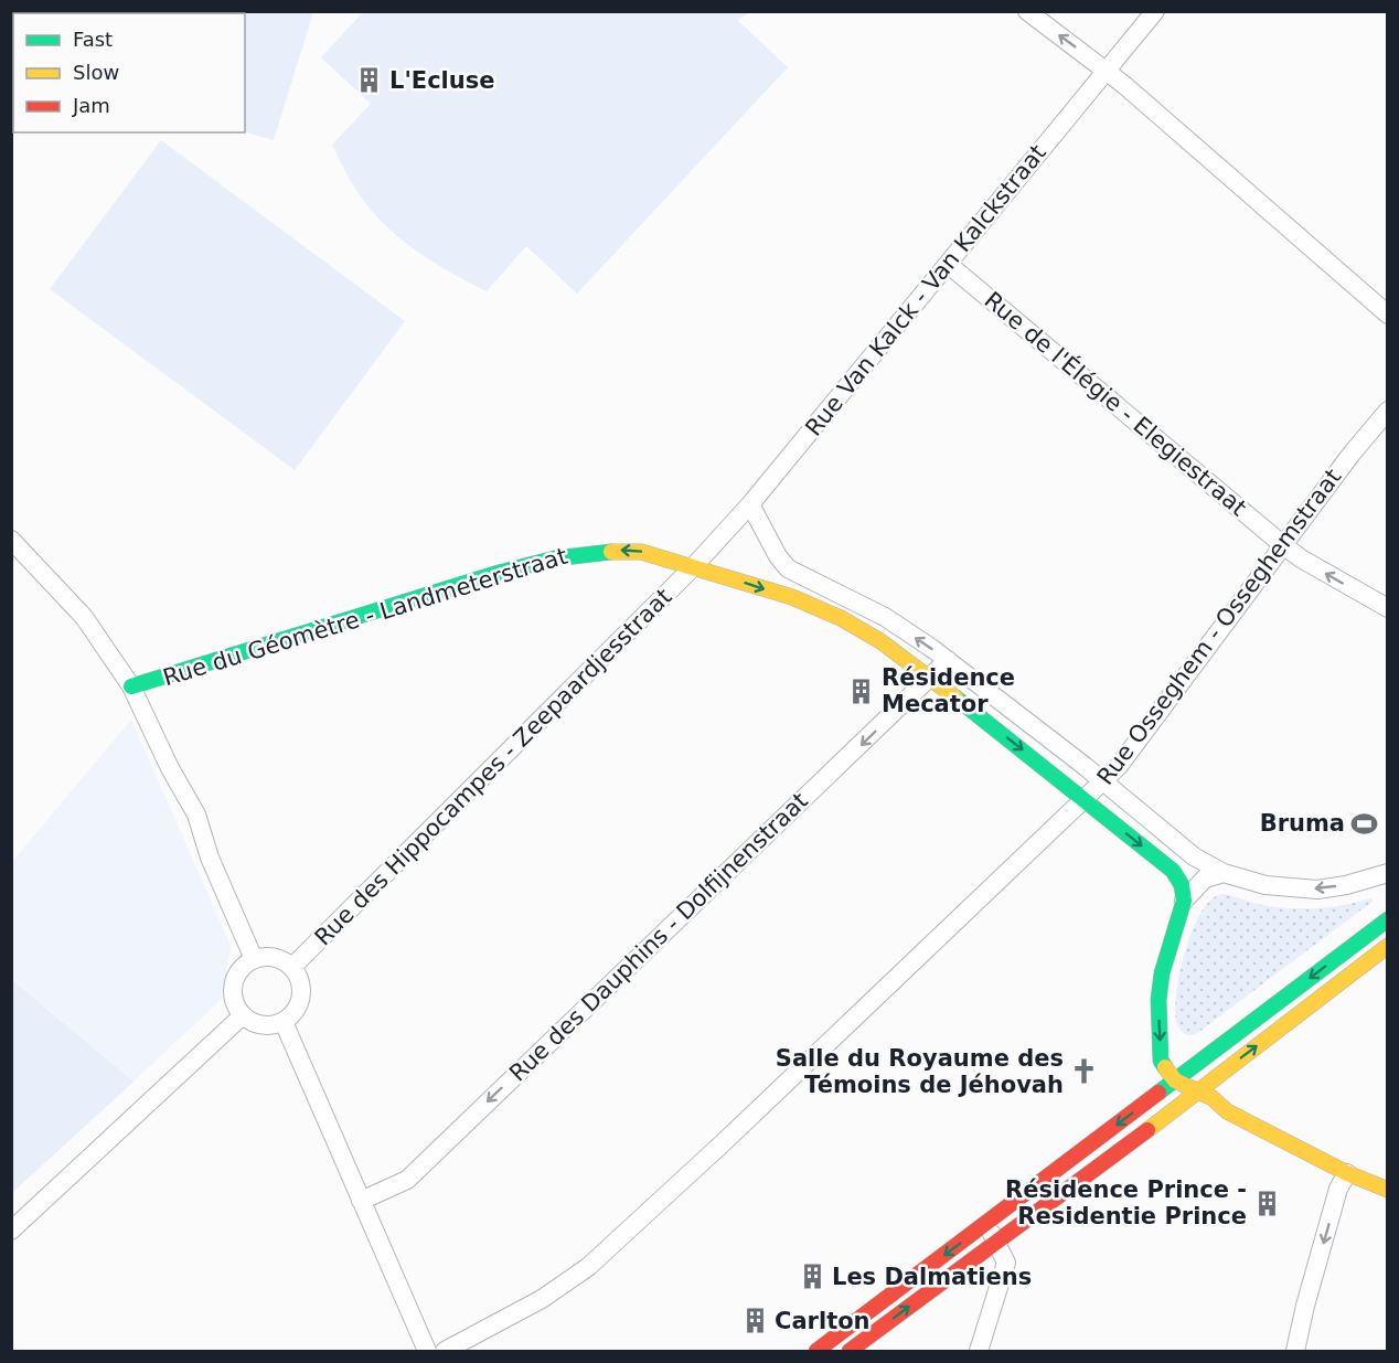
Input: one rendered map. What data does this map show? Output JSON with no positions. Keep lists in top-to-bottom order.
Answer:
{
  "streets": {
    "street": [
      "Rue Van Kalck - Van Kalckstraat",
      "Rue de l'Élégie - Elegiestraat",
      "Rue du Géomètre - Landmeterstraat",
      "Rue Osseghem - Osseghemstraat",
      "Rue des Hippocampes - Zeepaardjesstraat",
      "Rue des Dauphins - Dolfijnenstraat"
    ]
  },
  "crossings": [
    ["Rue Van Kalck - Van Kalckstraat", "Rue de l'Élégie - Elegiestraat"],
    ["Rue Van Kalck - Van Kalckstraat", "Rue du Géomètre - Landmeterstraat"],
    ["Rue Van Kalck - Van Kalckstraat", "Rue des Hippocampes - Zeepaardjesstraat"],
    ["Rue de l'Élégie - Elegiestraat", "Rue Osseghem - Osseghemstraat"],
    ["Rue du Géomètre - Landmeterstraat", "Rue Osseghem - Osseghemstraat"],
    ["Rue du Géomètre - Landmeterstraat", "Rue des Hippocampes - Zeepaardjesstraat"],
    ["Rue du Géomètre - Landmeterstraat", "Rue des Dauphins - Dolfijnenstraat"]
  ],
  "one_way": ["Rue des Dauphins - Dolfijnenstraat"],
  "places": {
    "building": [
      "L'Ecluse",
      "Résidence Mecator",
      "Résidence Prince - Residentie Prince",
      "Les Dalmatiens",
      "Carlton"
    ],
    "sports": ["Bruma"],
    "church": ["Salle du Royaume des Témoins de Jéhovah"]
  },
  "legend": ["Fast", "Slow", "Jam"]
}
